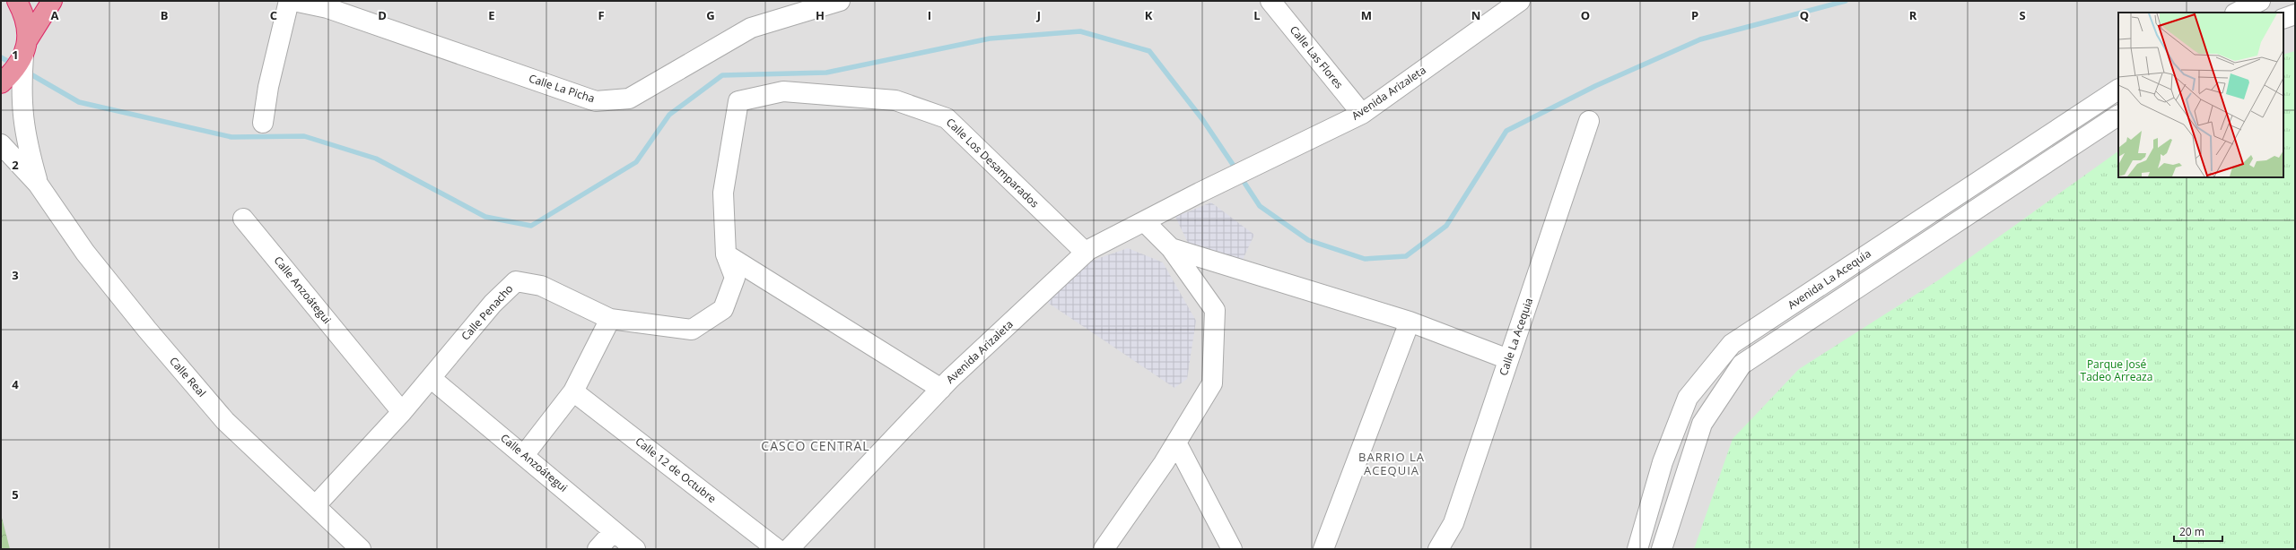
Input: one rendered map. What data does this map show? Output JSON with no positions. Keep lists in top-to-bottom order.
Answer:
{
  "streets": {
    "street": [
      "Calle Las Flores",
      "Calle La Picha",
      "Avenida Arizaleta",
      "Calle Los Desamparados",
      "Avenida La Acequia",
      "Calle Anzoátegui",
      "Calle Penacho",
      "Calle La Acequia",
      "Calle Real",
      "Calle 12 de Octubre"
    ]
  },
  "crossings": [
    ["Calle Las Flores", "Avenida Arizaleta"],
    ["Avenida Arizaleta", "Calle Los Desamparados"],
    ["Calle Los Desamparados", "Calle Penacho"],
    ["Calle Anzoátegui", "Calle Penacho"],
    ["Calle Penacho", "Calle Real"]
  ],
  "districts": ["CASCO CENTRAL", "BARRIO LA ACEQUIA"],
  "parks": ["Parque José Tadeo Arreaza"],
  "scale_bar": "20 m",
  "grid": {
    "columns": [
      "A",
      "B",
      "C",
      "D",
      "E",
      "F",
      "G",
      "H",
      "I",
      "J",
      "K",
      "L",
      "M",
      "N",
      "O",
      "P",
      "Q",
      "R",
      "S"
    ],
    "rows": [
      "1",
      "2",
      "3",
      "4",
      "5"
    ]
  }
}
